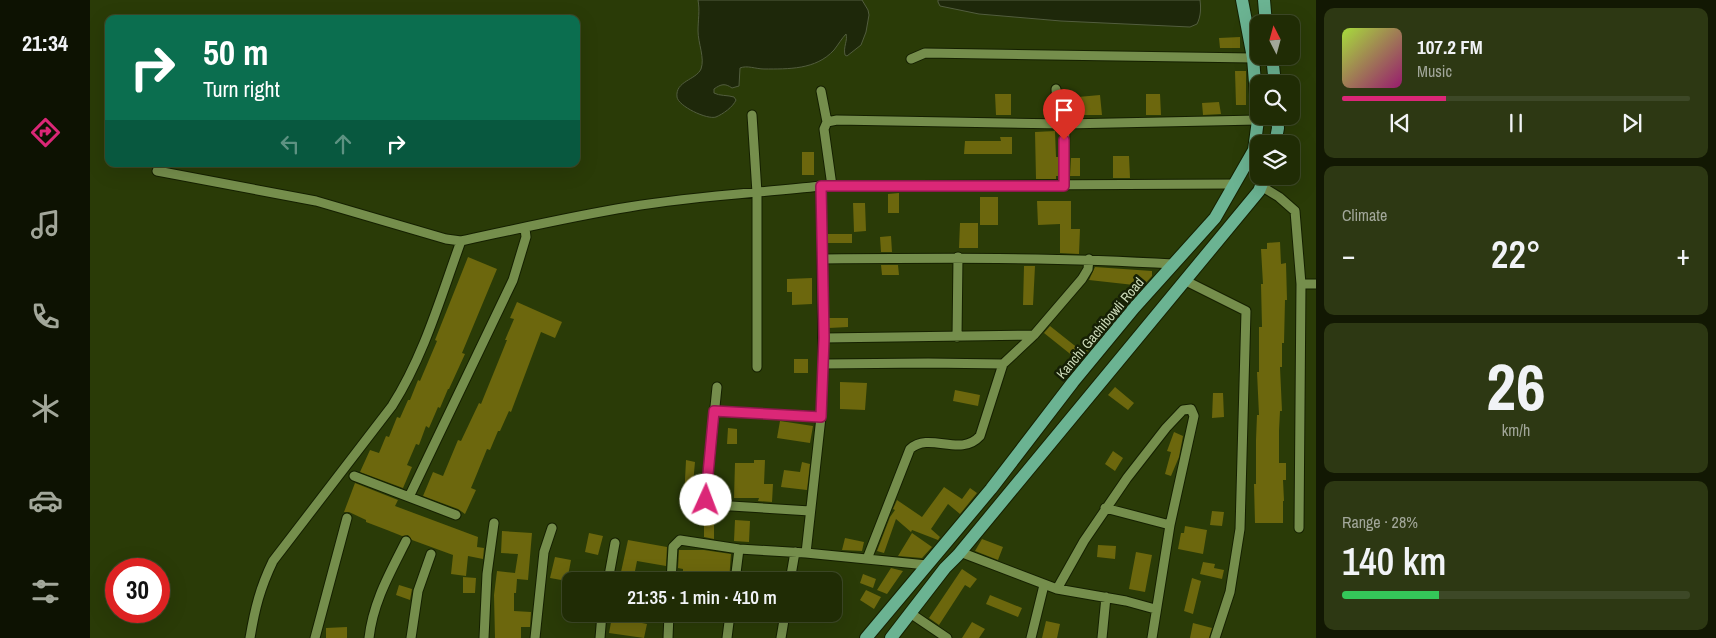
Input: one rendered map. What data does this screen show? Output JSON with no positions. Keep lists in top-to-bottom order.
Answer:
{
  "streets": {
    "main road": ["Kanchi Gachibowli Road"]
  },
  "north": "top",
  "page": {
    "tabs": "21:34",
    "turn": ["50 m", "Turn right"],
    "song": ["107.2 FM", "Music"],
    "tile": [
      "Climate",
      ["26", "km/h"],
      ["Range · 28%", "140 km"]
    ],
    "heat": ["−", "22°", "+"],
    "limit": "30",
    "trip": "21:35 · 1 min · 410 m"
  }
}
